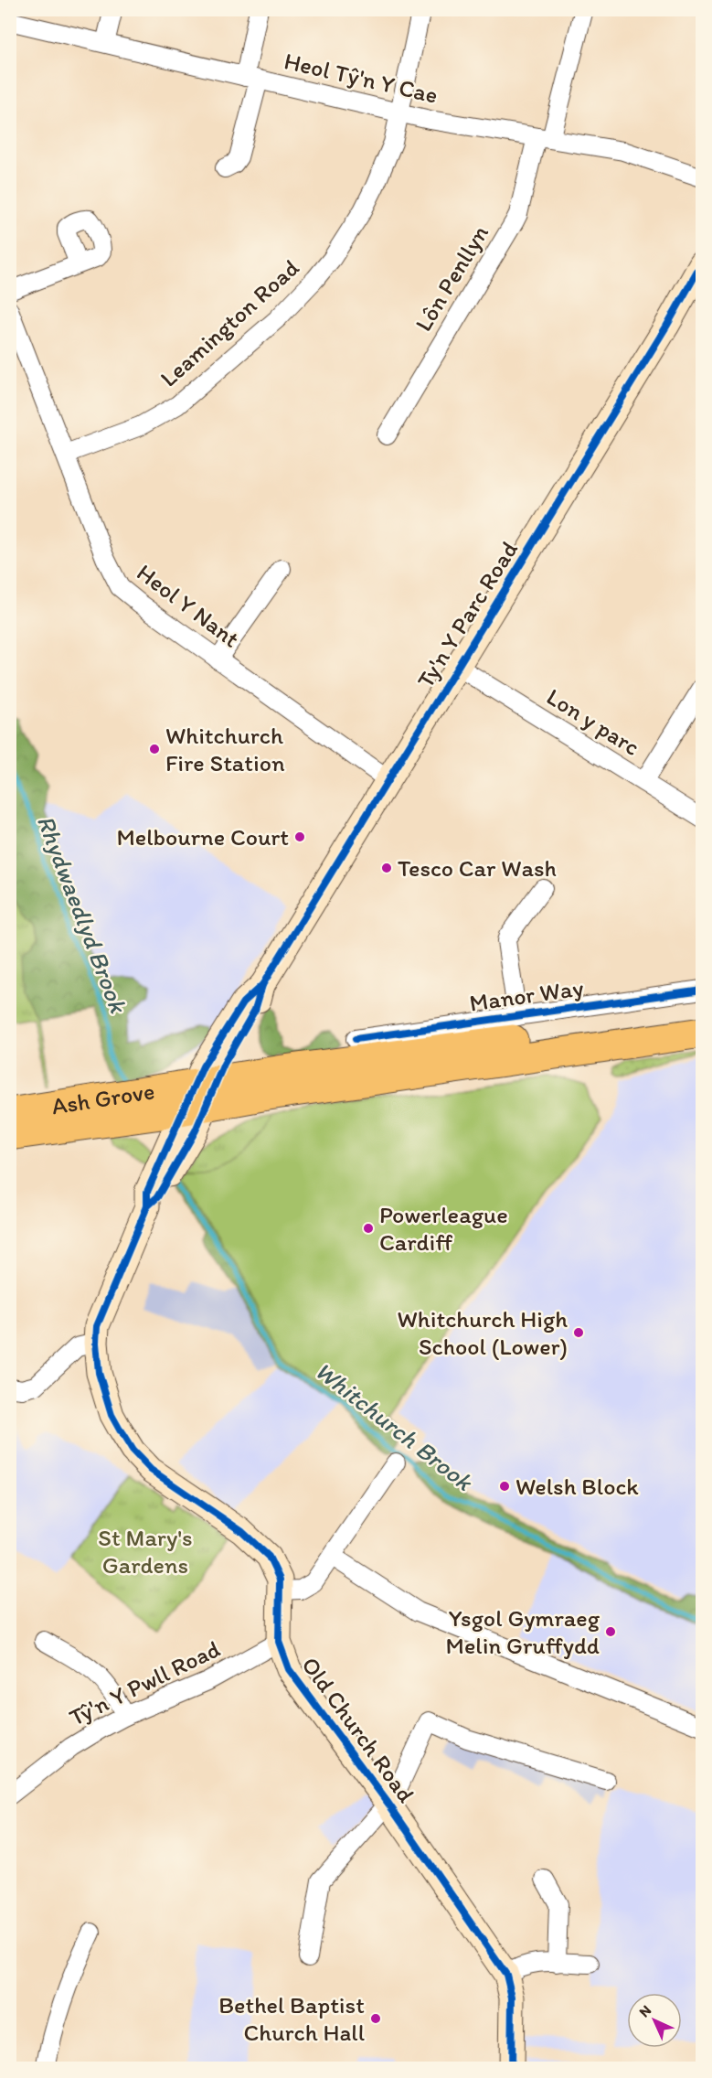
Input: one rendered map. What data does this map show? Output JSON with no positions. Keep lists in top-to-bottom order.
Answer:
{
  "streets": {
    "highway": ["Manor Way", "Ash Grove"],
    "street": [
      "Heol Tŷ'n Y Cae",
      "Lôn Penllyn",
      "Leamington Road",
      "Heol Y Nant",
      "Ty'n Y Parc Road",
      "Lon y parc",
      "Tŷ'n Y Pwll Road",
      "Old Church Road"
    ]
  },
  "crossings": [
    ["Heol Tŷ'n Y Cae", "Lôn Penllyn"],
    ["Heol Tŷ'n Y Cae", "Leamington Road"],
    ["Leamington Road", "Heol Y Nant"],
    ["Heol Y Nant", "Ty'n Y Parc Road"],
    ["Ty'n Y Parc Road", "Lon y parc"],
    ["Ty'n Y Parc Road", "Manor Way"],
    ["Ty'n Y Parc Road", "Ash Grove"],
    ["Ty'n Y Parc Road", "Old Church Road"],
    ["Manor Way", "Ash Grove"],
    ["Manor Way", "Old Church Road"],
    ["Ash Grove", "Old Church Road"],
    ["Tŷ'n Y Pwll Road", "Old Church Road"]
  ],
  "water": ["Rhydwaedlyd Brook", "Whitchurch Brook"],
  "parks": ["St Mary's Gardens"],
  "places": [
    "Whitchurch Fire Station",
    "Melbourne Court",
    "Tesco Car Wash",
    "Powerleague Cardiff",
    "Whitchurch High School (Lower)",
    "Welsh Block",
    "Ysgol Gymraeg Melin Gruffydd",
    "Bethel Baptist Church Hall"
  ],
  "north": "top left"
}
